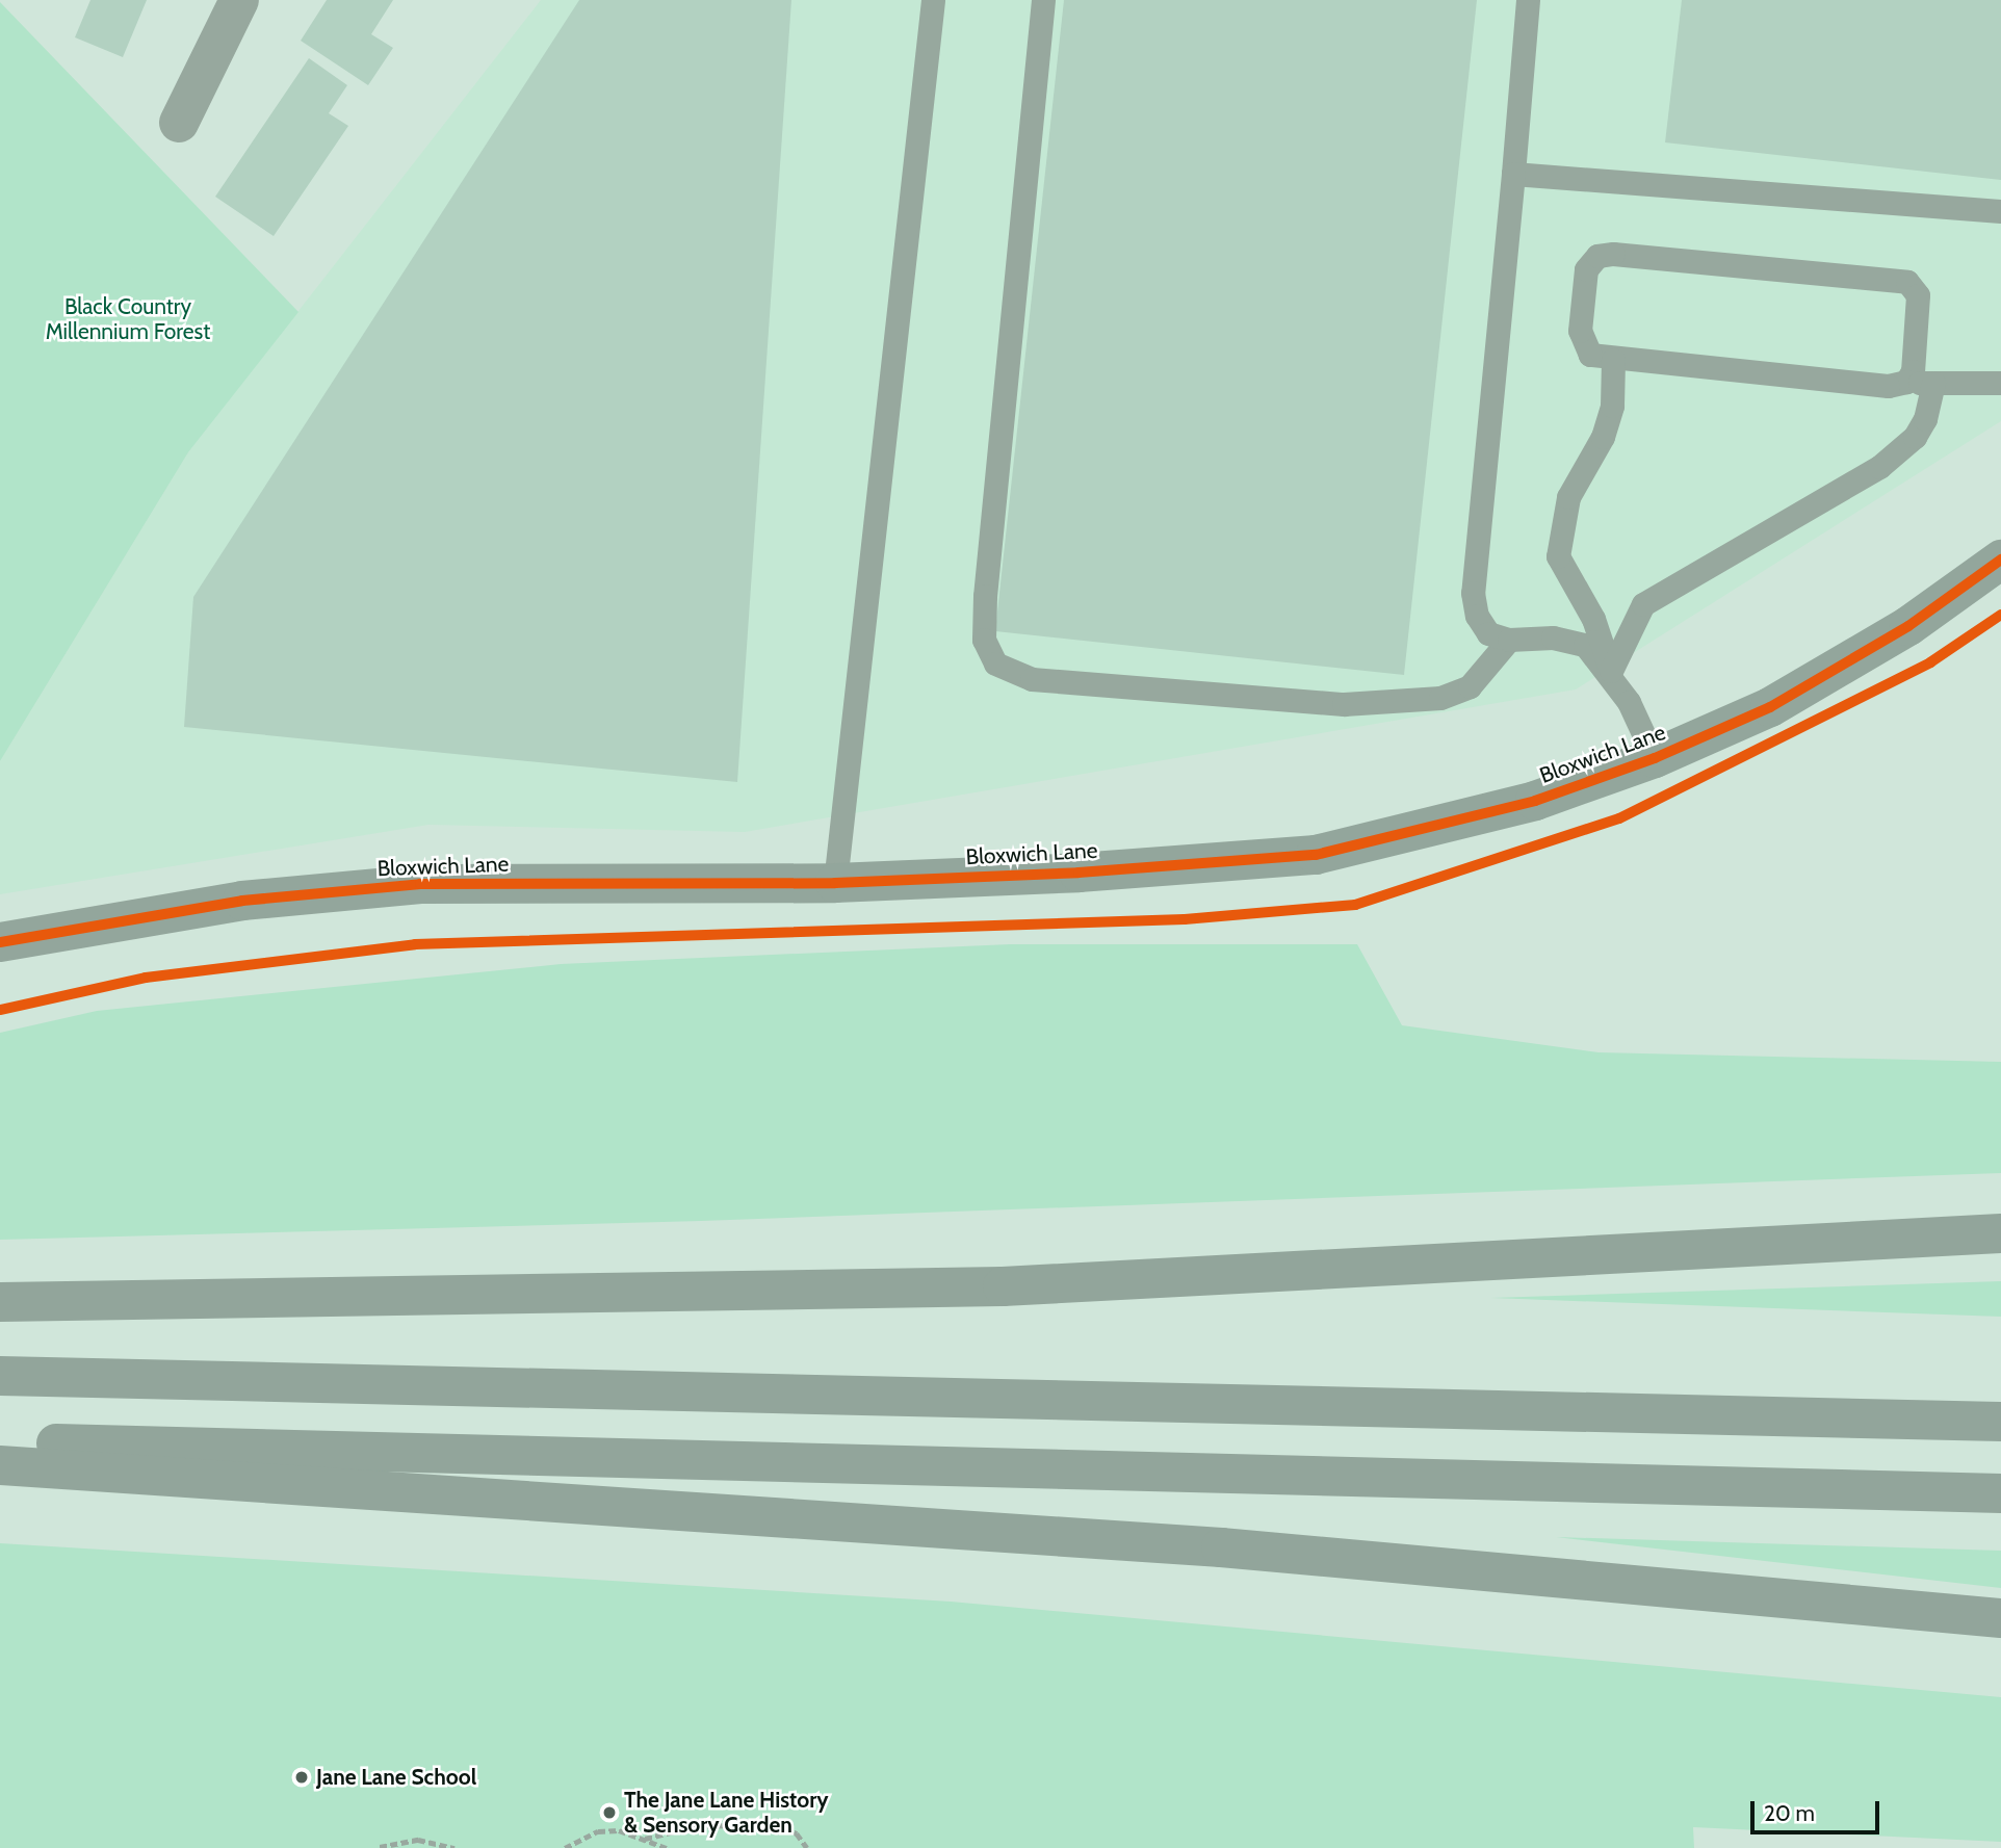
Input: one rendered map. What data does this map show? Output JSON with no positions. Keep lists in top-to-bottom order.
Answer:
{
  "streets": {
    "street": ["Bloxwich Lane"]
  },
  "parks": ["Black Country Millennium Forest"],
  "places": ["Jane Lane School", "The Jane Lane History & Sensory Garden"],
  "scale_bar": "20 m"
}
